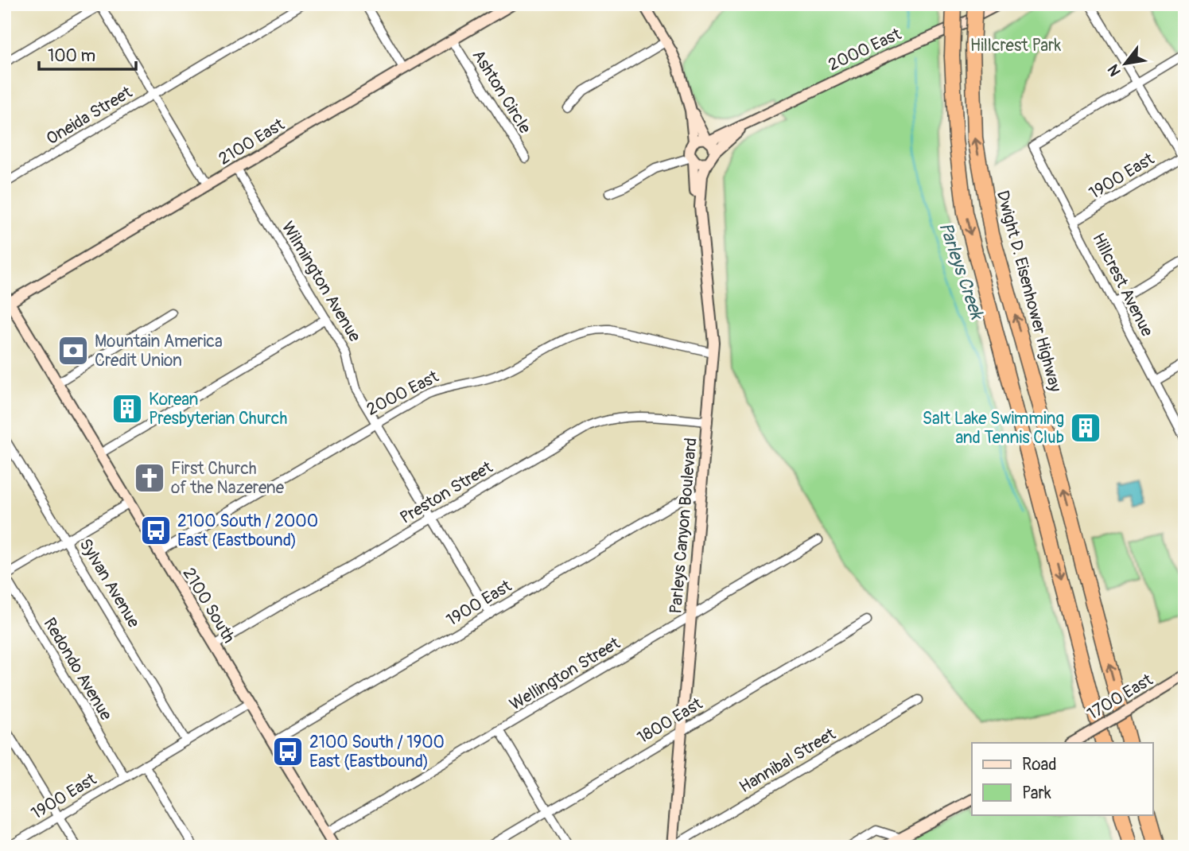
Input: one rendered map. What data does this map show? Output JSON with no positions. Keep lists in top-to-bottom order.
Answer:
{
  "streets": {
    "highway": ["Dwight D. Eisenhower Highway"],
    "street": [
      "2000 East",
      "Ashton Circle",
      "Oneida Street",
      "2100 East",
      "1900 East",
      "Wilmington Avenue",
      "Hillcrest Avenue",
      "Preston Street",
      "Parleys Canyon Boulevard",
      "Sylvan Avenue",
      "2100 South",
      "Redondo Avenue",
      "Wellington Street",
      "1700 East",
      "1800 East",
      "Hannibal Street"
    ]
  },
  "crossings": [
    ["2000 East", "Wilmington Avenue"],
    ["2000 East", "Parleys Canyon Boulevard"],
    ["2000 East", "2100 South"],
    ["Ashton Circle", "2100 East"],
    ["2100 East", "Wilmington Avenue"],
    ["2100 East", "2100 South"],
    ["1900 East", "Wilmington Avenue"],
    ["1900 East", "Hillcrest Avenue"],
    ["1900 East", "Parleys Canyon Boulevard"],
    ["1900 East", "Sylvan Avenue"],
    ["1900 East", "2100 South"],
    ["1900 East", "Redondo Avenue"],
    ["Wilmington Avenue", "Preston Street"],
    ["Preston Street", "Parleys Canyon Boulevard"],
    ["Preston Street", "2100 South"],
    ["Parleys Canyon Boulevard", "Wellington Street"],
    ["Parleys Canyon Boulevard", "1800 East"],
    ["Parleys Canyon Boulevard", "Hannibal Street"],
    ["2100 South", "Wellington Street"]
  ],
  "water": ["Parleys Creek"],
  "parks": ["Hillcrest Park"],
  "places": {
    "bank": ["Mountain America Credit Union"],
    "building": ["Korean Presbyterian Church", "Salt Lake Swimming and Tennis Club"],
    "church": ["First Church of the Nazerene"],
    "bus stop": ["2100 South / 2000 East (Eastbound)", "2100 South / 1900 East (Eastbound)"]
  },
  "legend": ["Road", "Park"],
  "scale_bar": "100 m",
  "north": "bottom left"
}
